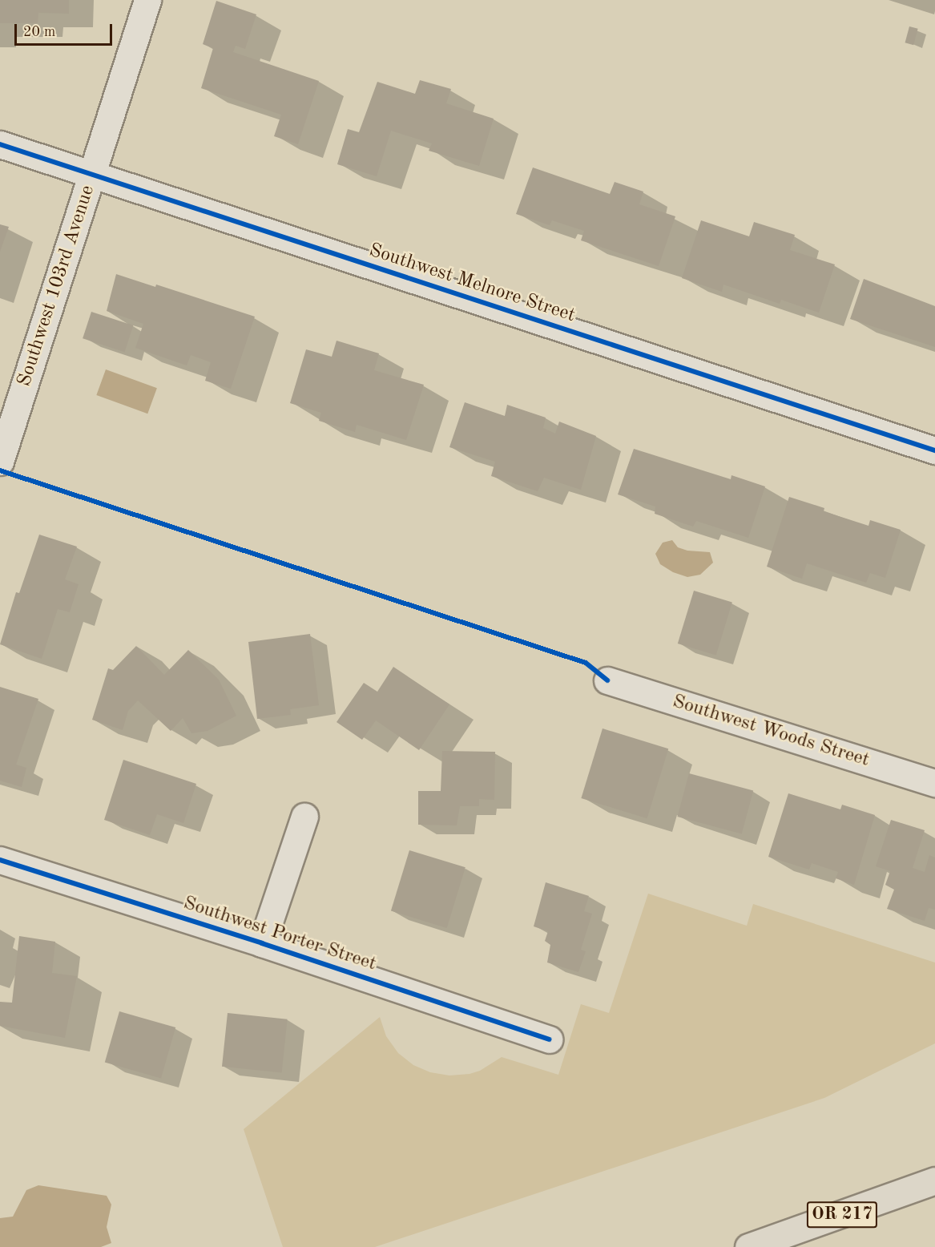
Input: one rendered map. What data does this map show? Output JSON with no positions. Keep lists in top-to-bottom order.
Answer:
{
  "streets": {
    "highway": ["OR 217"],
    "street": [
      "Southwest Melnore Street",
      "Southwest 103rd Avenue",
      "Southwest Woods Street",
      "Southwest Porter Street"
    ]
  },
  "crossings": [
    ["Southwest Melnore Street", "Southwest 103rd Avenue"]
  ],
  "scale_bar": "20 m"
}
